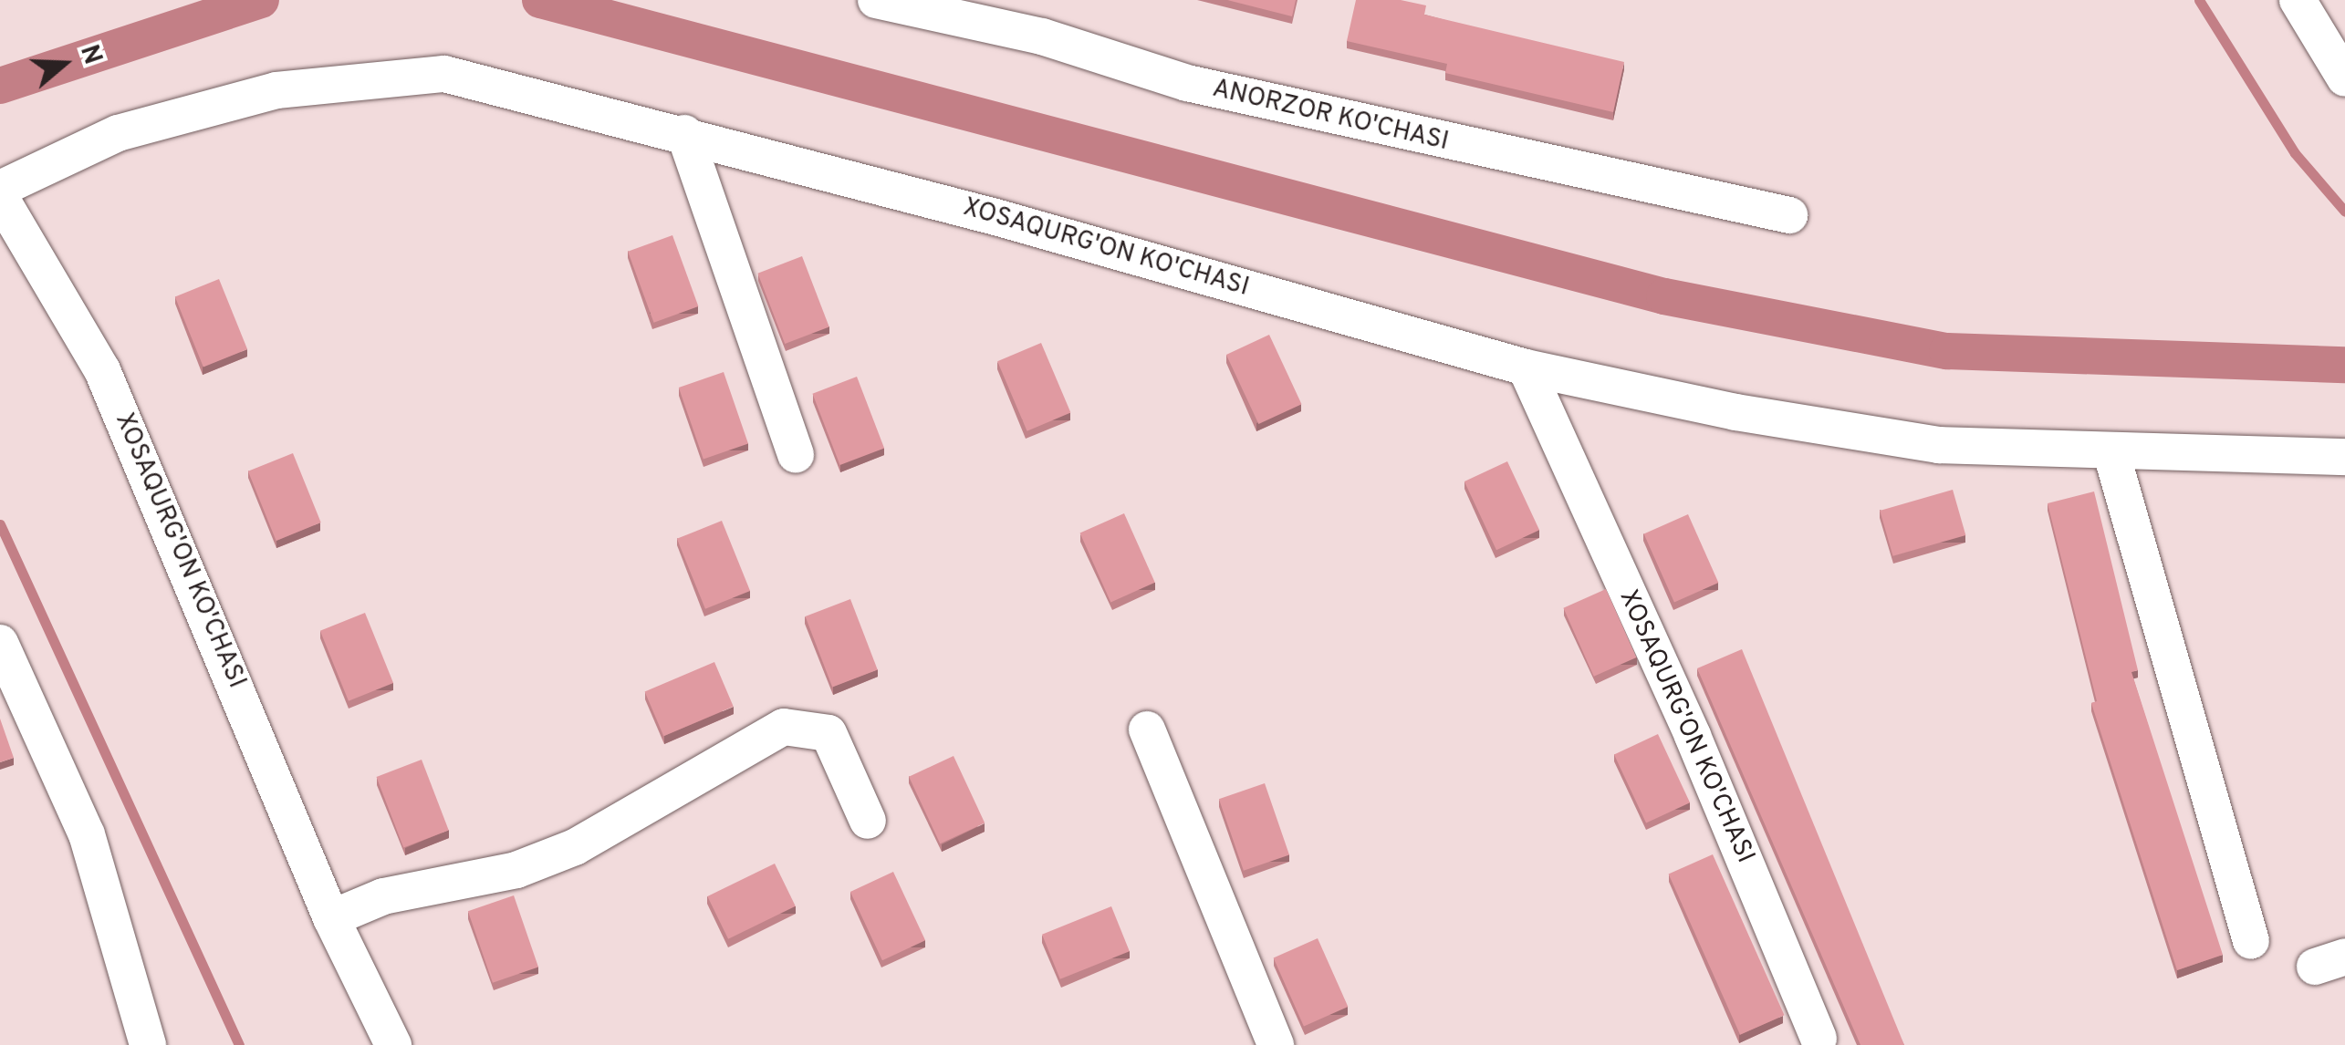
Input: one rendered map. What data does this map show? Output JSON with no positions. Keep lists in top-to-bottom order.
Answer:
{
  "streets": {
    "street": ["ANORZOR KO'CHASI", "XOSAQURG'ON KO'CHASI"]
  },
  "north": "right"
}
